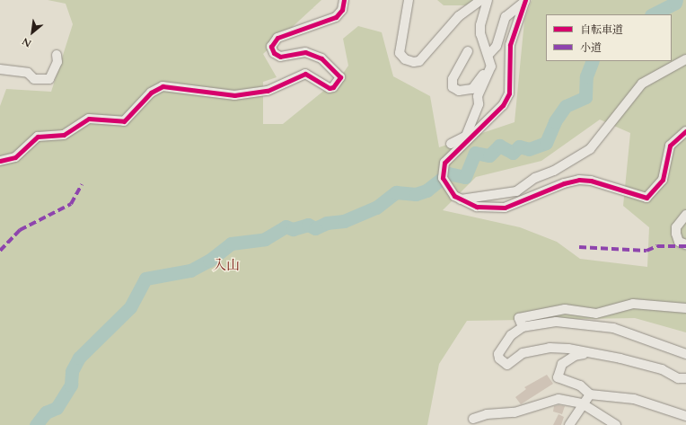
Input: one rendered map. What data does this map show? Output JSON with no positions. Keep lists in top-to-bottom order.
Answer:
{
  "districts": ["入山"],
  "legend": ["自転車道", "小道"],
  "north": "bottom left"
}
